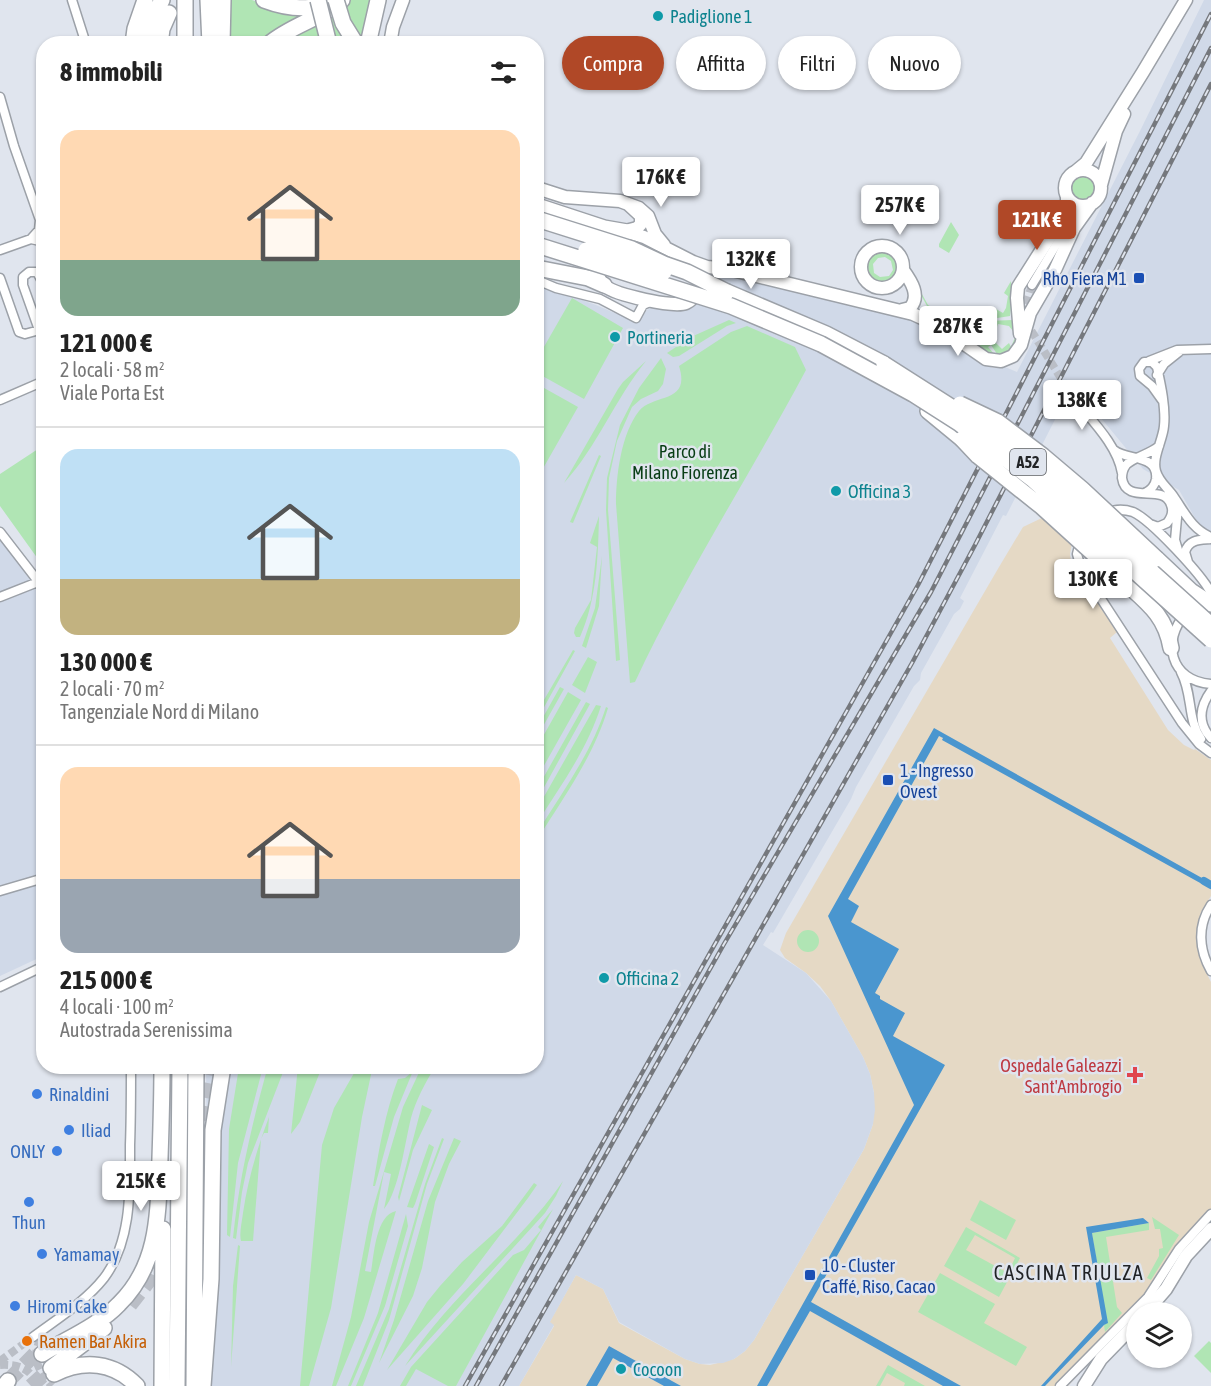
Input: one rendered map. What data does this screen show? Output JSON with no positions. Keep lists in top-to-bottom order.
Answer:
{
  "streets": {
    "highway": ["A52"]
  },
  "districts": ["CASCINA TRIULZA"],
  "parks": ["Parco di Milano Fiorenza"],
  "places": {
    "other": [
      "Padiglione 1",
      "Portineria",
      "Officina 3",
      "Officina 2",
      "Rinaldini",
      "Iliad",
      "ONLY",
      "Thun",
      "Yamamay",
      "Hiromi Cake",
      "Ramen Bar Akira",
      "Cocoon"
    ],
    "transit": ["Rho Fiera M1", "1 - Ingresso Ovest", "10 - Cluster Caffé, Riso, Cacao"],
    "health": ["Ospedale Galeazzi Sant'Ambrogio"]
  },
  "page": {
    "chip": [
      "Compra",
      "Affitta",
      "Filtri",
      "Nuovo"
    ],
    "heading": "8 immobili",
    "list": [
      {
        "name": "121 000 €",
        "note": "2 locali · 58 m² · Viale Porta Est"
      },
      {
        "name": "130 000 €",
        "note": "2 locali · 70 m² · Tangenziale Nord di Milano"
      },
      {
        "name": "215 000 €",
        "note": "4 locali · 100 m² · Autostrada Serenissima"
      }
    ],
    "price": [
      "176K €",
      "257K €",
      "121K €",
      "132K €",
      "287K €",
      "138K €",
      "130K €",
      "215K €"
    ]
  }
}
